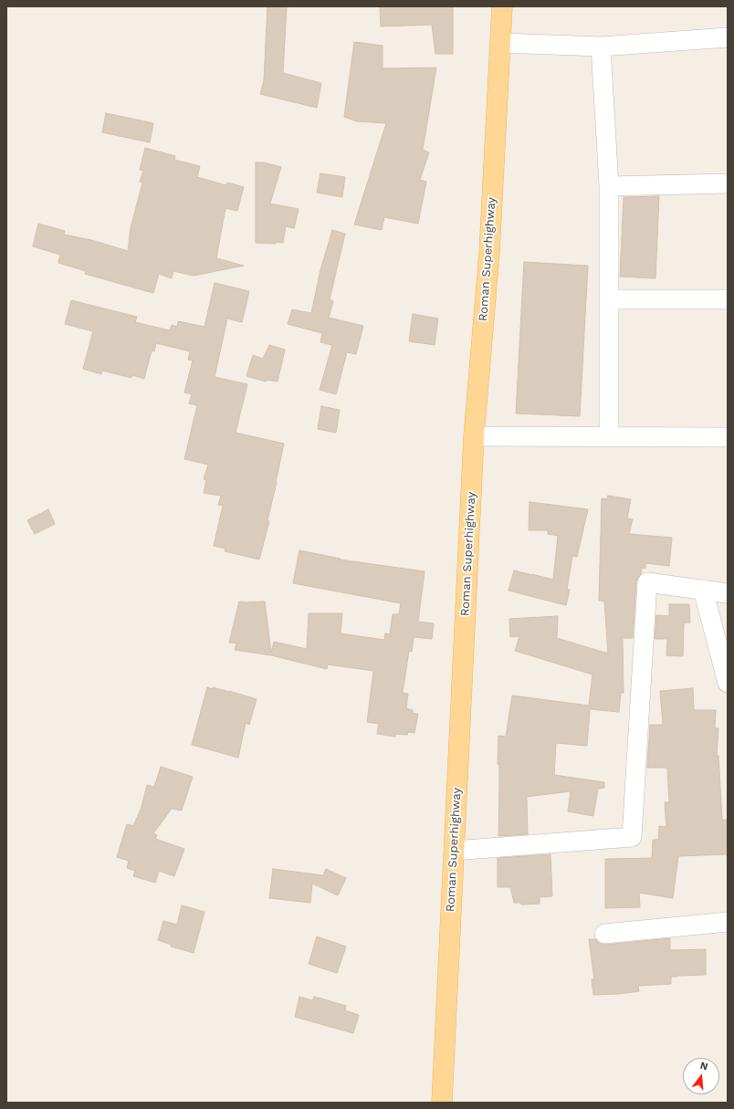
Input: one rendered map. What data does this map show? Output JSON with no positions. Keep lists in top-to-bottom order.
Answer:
{
  "streets": {
    "main road": ["Roman Superhighway"]
  },
  "north": "top"
}
